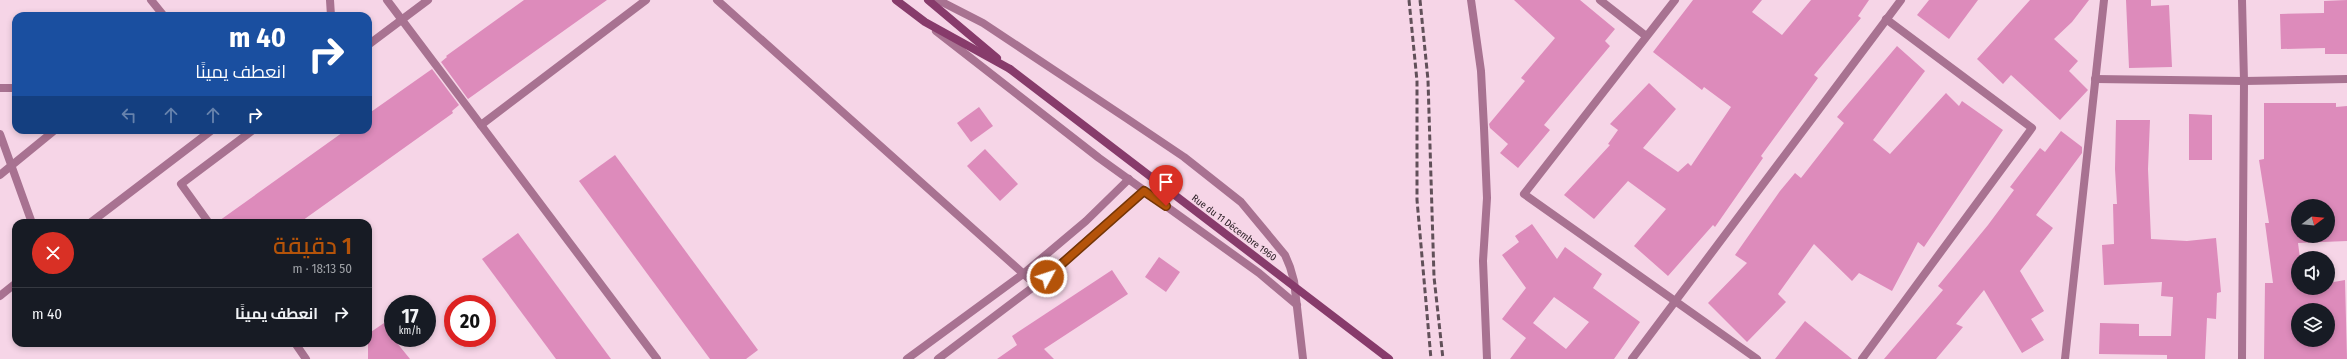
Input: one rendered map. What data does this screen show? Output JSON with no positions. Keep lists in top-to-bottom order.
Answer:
{
  "streets": {
    "main road": ["Rue du 11 Décembre 1960"]
  },
  "north": "right",
  "page": {
    "turn": ["40 m", "انعطف يمينًا"],
    "heading": ["1 دقيقة", "50 m · 18:13"],
    "list": [
      {
        "name": "انعطف يمينًا",
        "value": "40 m"
      }
    ],
    "speed": "17 km/h",
    "limit": "20"
  }
}
